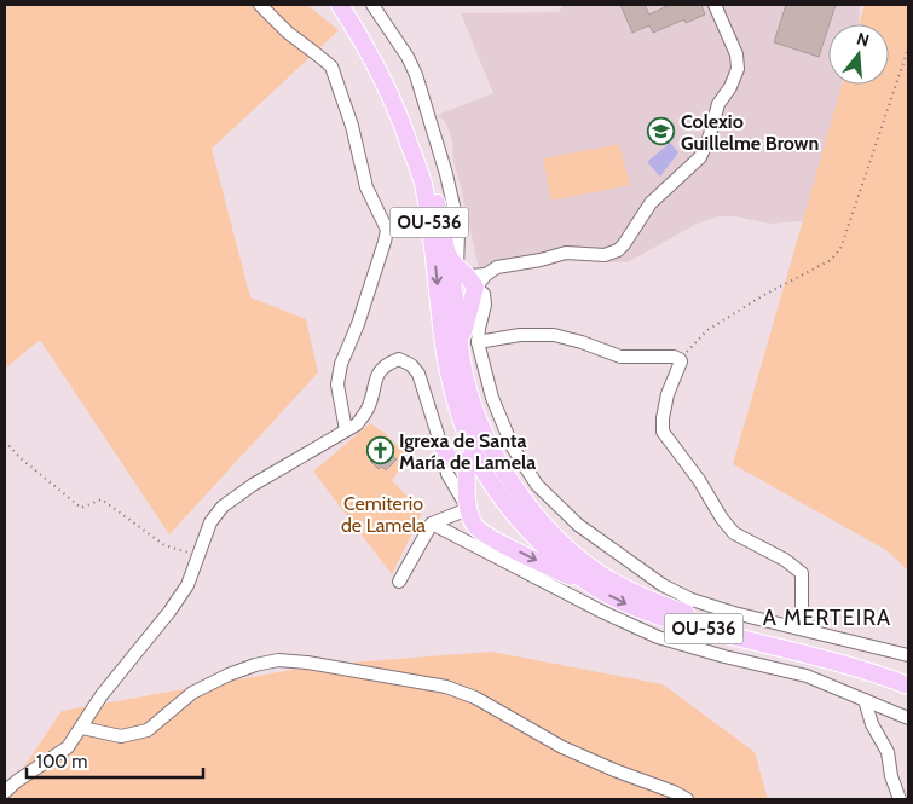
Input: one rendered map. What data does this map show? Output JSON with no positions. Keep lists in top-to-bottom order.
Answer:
{
  "streets": {
    "main road": ["OU-536"]
  },
  "districts": ["A MERTEIRA"],
  "parks": ["Cemiterio de Lamela"],
  "places": {
    "school or university": ["Colexio Guillelme Brown"],
    "church": ["Igrexa de Santa María de Lamela"]
  },
  "scale_bar": "100 m",
  "north": "top"
}
